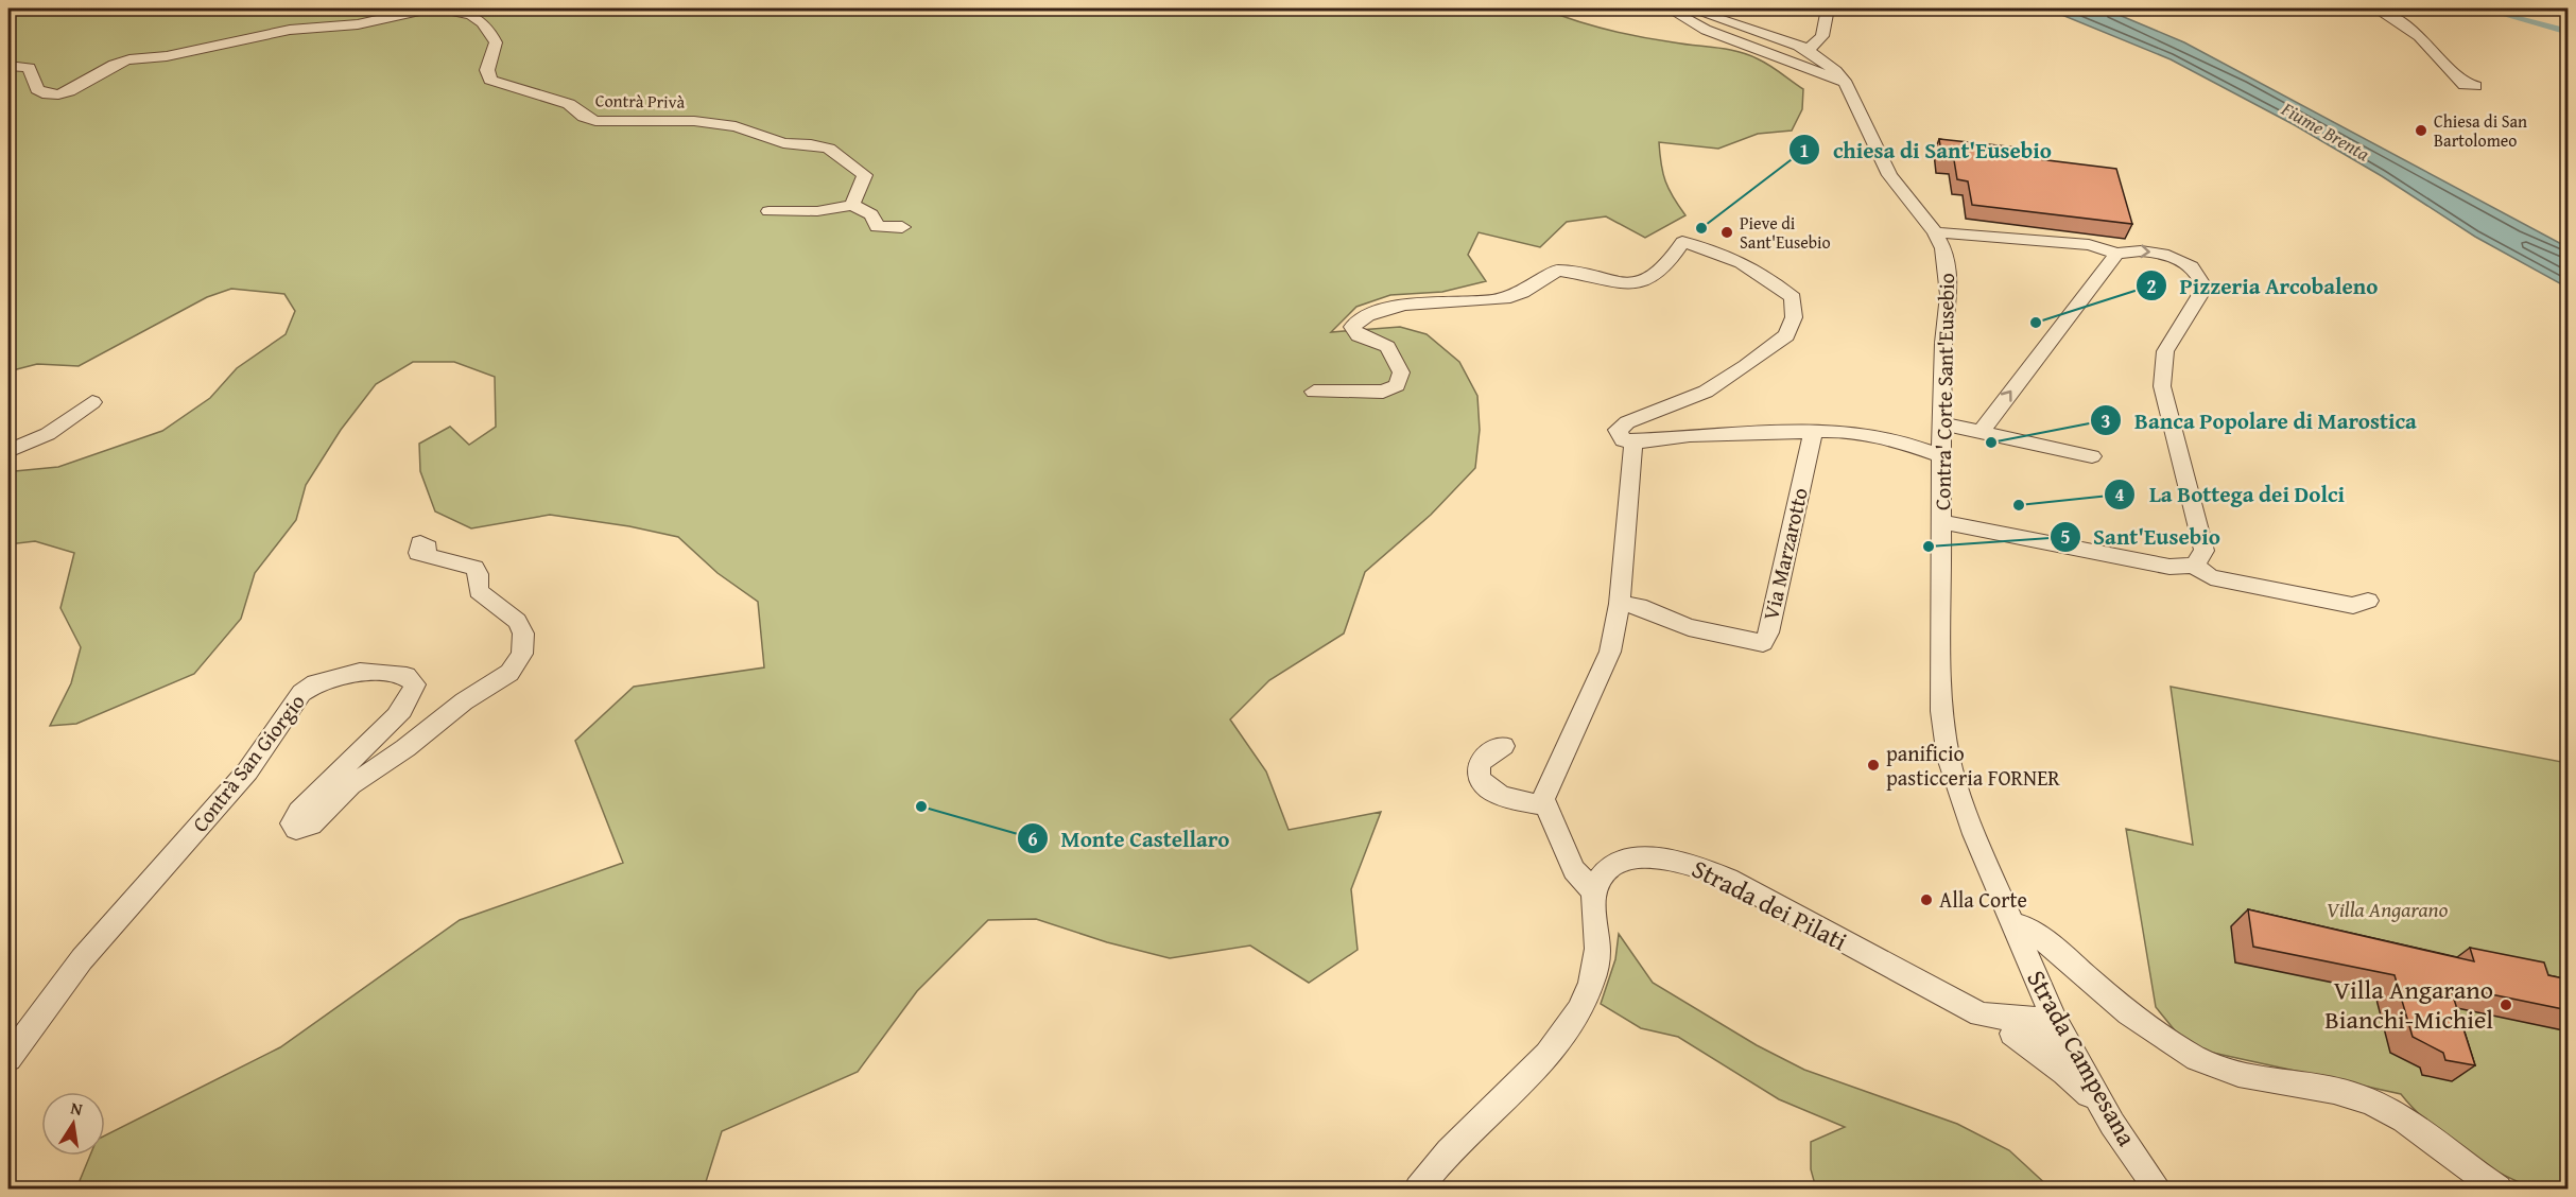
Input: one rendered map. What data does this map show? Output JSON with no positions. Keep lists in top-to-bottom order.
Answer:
{
  "streets": {
    "street": [
      "Contrà Privà",
      "Contra' Corte Sant'Eusebio",
      "Via Marzarotto",
      "Contrà San Giorgio",
      "Strada dei Pilati",
      "Strada Campesana"
    ]
  },
  "crossings": [
    ["Contra' Corte Sant'Eusebio", "Strada Campesana"],
    ["Strada dei Pilati", "Strada Campesana"]
  ],
  "water": ["Fiume Brenta"],
  "parks": ["Villa Angarano"],
  "places": [
    "Chiesa di San Bartolomeo",
    "chiesa di Sant'Eusebio",
    "Pieve di Sant'Eusebio",
    "Pizzeria Arcobaleno",
    "Banca Popolare di Marostica",
    "La Bottega dei Dolci",
    "Sant'Eusebio",
    "panificio pasticceria FORNER",
    "Monte Castellaro",
    "Alla Corte",
    "Villa Angarano Bianchi-Michiel"
  ],
  "north": "top"
}
